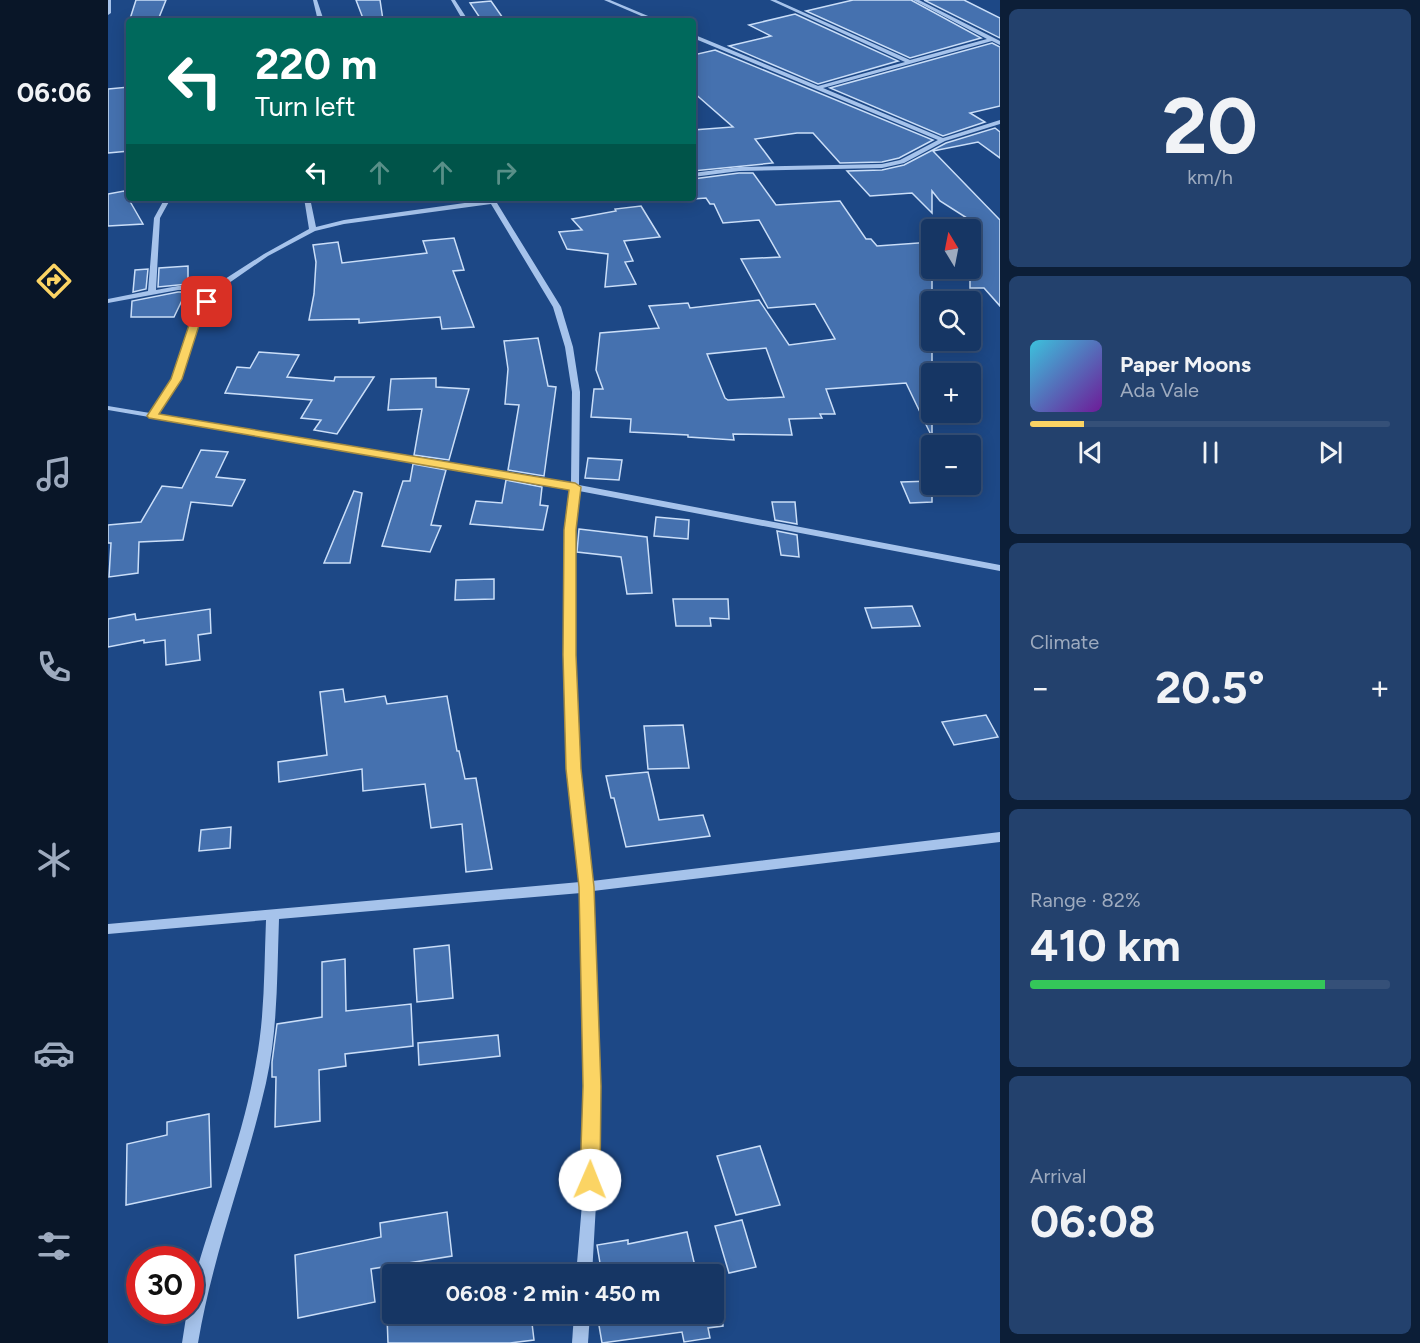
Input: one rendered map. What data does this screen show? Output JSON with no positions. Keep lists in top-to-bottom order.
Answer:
{
  "north": "top",
  "page": {
    "tabs": "06:06",
    "tile": [
      ["20", "km/h"],
      "Climate",
      ["Range · 82%", "410 km"],
      ["Arrival", "06:08"]
    ],
    "turn": ["220 m", "Turn left"],
    "map_buttons": ["+", "−"],
    "song": ["Paper Moons", "Ada Vale"],
    "heat": ["−", "20.5°", "+"],
    "limit": "30",
    "trip": "06:08 · 2 min · 450 m"
  }
}
